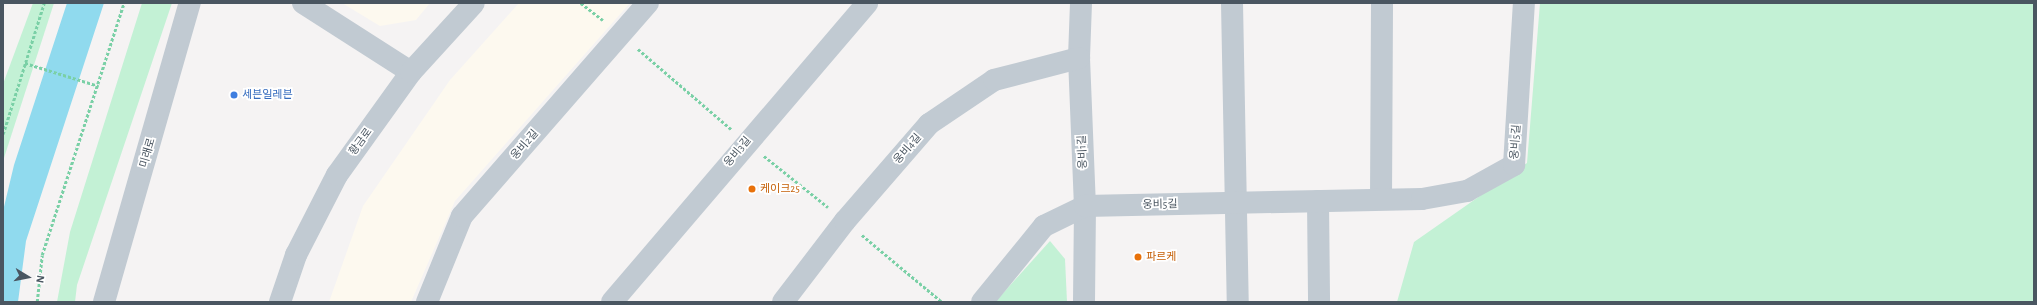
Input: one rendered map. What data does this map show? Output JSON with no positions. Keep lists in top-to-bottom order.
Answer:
{
  "streets": {
    "street": [
      "황금로",
      "웅비5길",
      "웅비2길",
      "웅비4길",
      "웅비3길",
      "웅비1길",
      "미래로"
    ]
  },
  "crossings": [
    ["웅비5길", "웅비1길"],
    ["웅비4길", "웅비1길"]
  ],
  "places": ["세븐일레븐", "케이크25", "파르케"],
  "north": "right"
}
